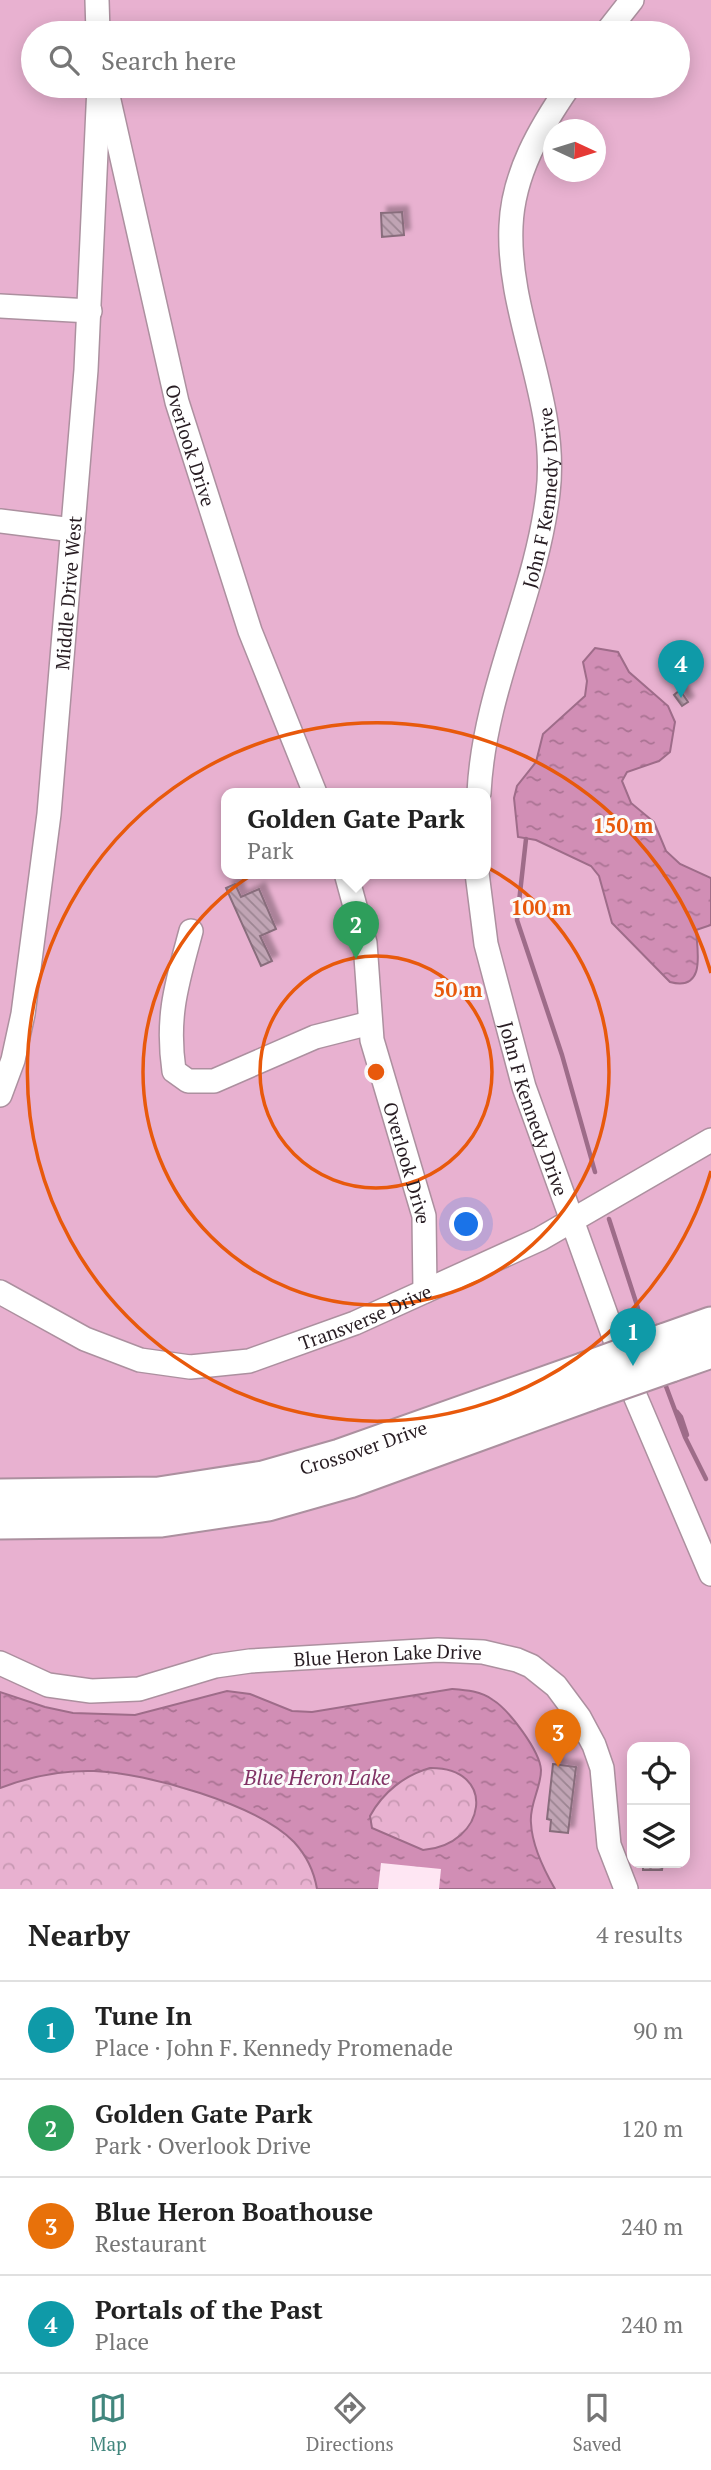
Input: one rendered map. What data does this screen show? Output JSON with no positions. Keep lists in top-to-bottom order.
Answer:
{
  "streets": {
    "highway": ["Crossover Drive"],
    "street": [
      "Overlook Drive",
      "John F Kennedy Drive",
      "Middle Drive West",
      "Transverse Drive",
      "Blue Heron Lake Drive"
    ]
  },
  "crossings": [
    ["Overlook Drive", "Transverse Drive"],
    ["John F Kennedy Drive", "Transverse Drive"]
  ],
  "water": ["Blue Heron Lake"],
  "north": "right",
  "page": {
    "search": "Search here",
    "pins": [
      "4",
      "2",
      "1",
      "3"
    ],
    "popup": ["Golden Gate Park", "Park"],
    "heading": ["Nearby", "4 results"],
    "list": [
      {
        "mark": "1",
        "name": "Tune In",
        "note": "Place · John F. Kennedy Promenade",
        "value": "90 m"
      },
      {
        "mark": "2",
        "name": "Golden Gate Park",
        "note": "Park · Overlook Drive",
        "value": "120 m"
      },
      {
        "mark": "3",
        "name": "Blue Heron Boathouse",
        "note": "Restaurant",
        "value": "240 m"
      },
      {
        "mark": "4",
        "name": "Portals of the Past",
        "note": "Place",
        "value": "240 m"
      }
    ],
    "nav": ["Map", "Directions", "Saved"]
  },
  "rings": ["150 m", "100 m", "50 m"]
}
